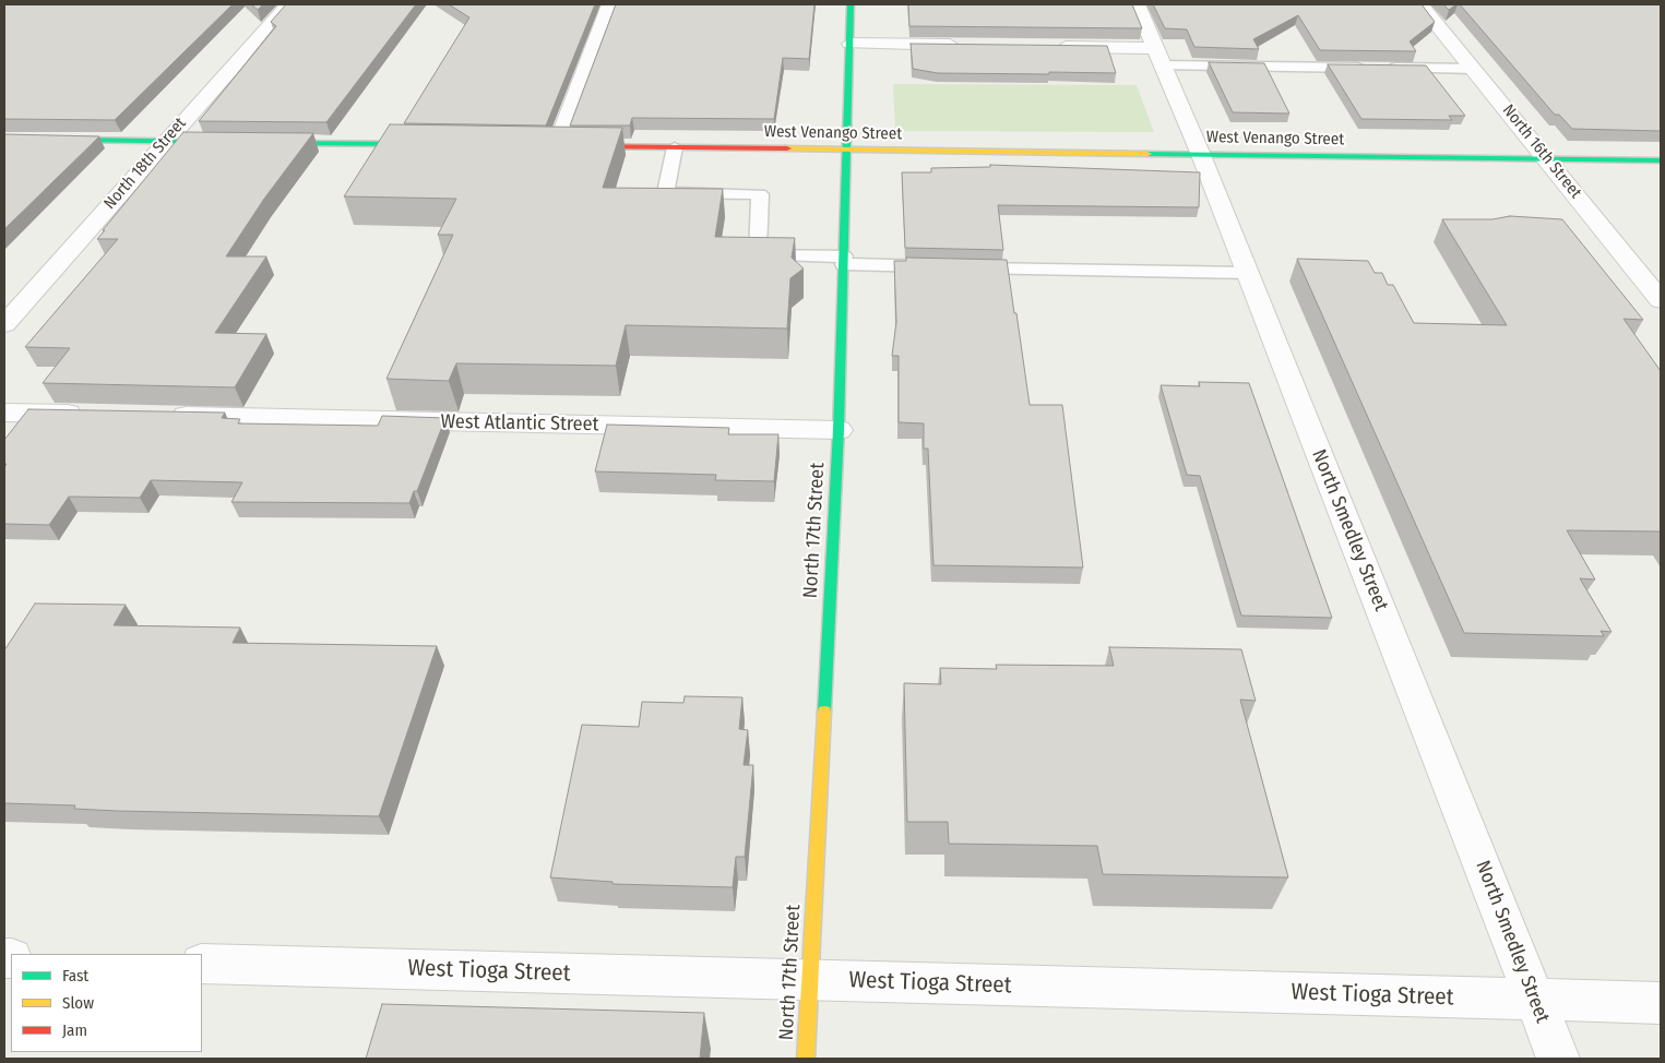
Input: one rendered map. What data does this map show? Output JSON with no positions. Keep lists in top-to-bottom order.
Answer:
{
  "streets": {
    "street": [
      "West Venango Street",
      "North 16th Street",
      "North 18th Street",
      "West Atlantic Street",
      "North 17th Street",
      "North Smedley Street",
      "West Tioga Street"
    ]
  },
  "crossings": [
    ["West Venango Street", "North 16th Street"],
    ["West Venango Street", "North 17th Street"],
    ["West Venango Street", "North Smedley Street"],
    ["West Atlantic Street", "North 17th Street"],
    ["North 17th Street", "West Tioga Street"],
    ["North Smedley Street", "West Tioga Street"]
  ],
  "legend": ["Fast", "Slow", "Jam"]
}
